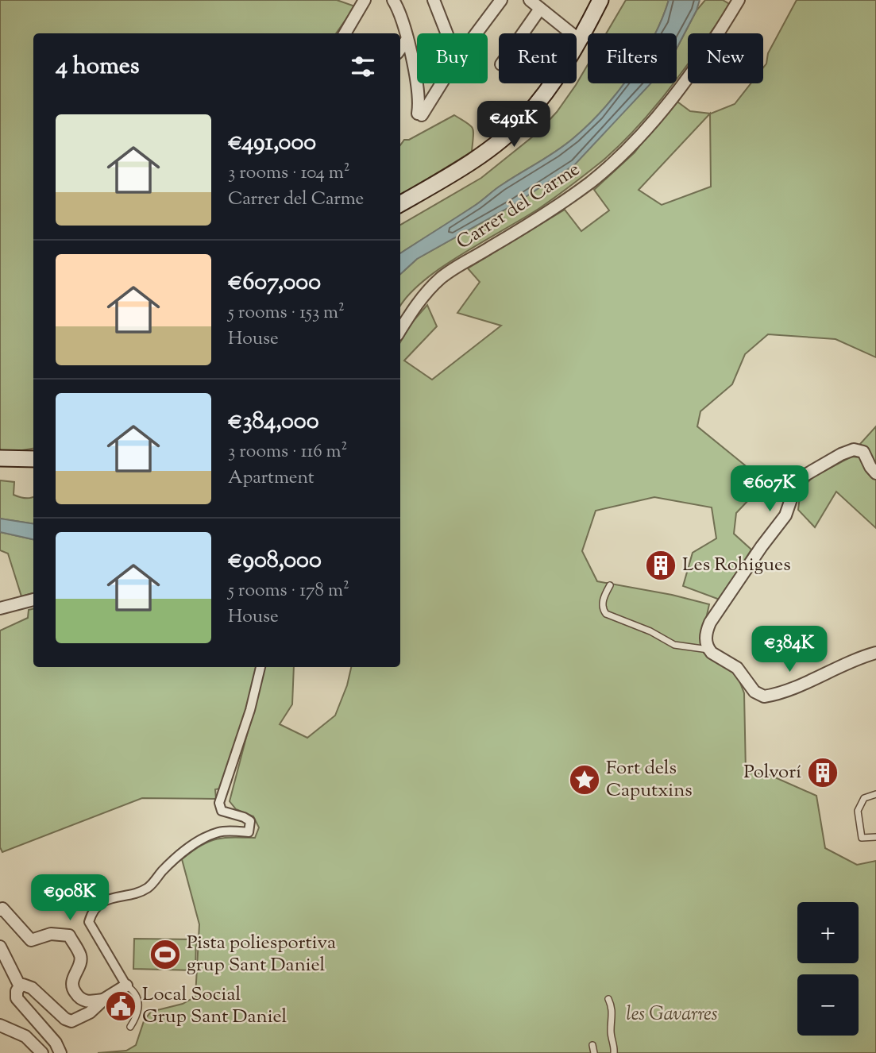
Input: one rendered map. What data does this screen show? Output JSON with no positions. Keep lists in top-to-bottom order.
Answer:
{
  "streets": {
    "street": ["Carrer del Carme"]
  },
  "parks": ["les Gavarres"],
  "places": {
    "building": ["Les Rohigues", "Polvorí"],
    "place": ["Fort dels Caputxins"],
    "sports": ["Pista poliesportiva grup Sant Daniel"],
    "public building": ["Local Social Grup Sant Daniel"]
  },
  "page": {
    "chip": [
      "Buy",
      "Rent",
      "Filters",
      "New"
    ],
    "heading": "4 homes",
    "list": [
      {
        "name": "€491,000",
        "note": "3 rooms · 104 m² · Carrer del Carme"
      },
      {
        "name": "€607,000",
        "note": "5 rooms · 153 m² · House"
      },
      {
        "name": "€384,000",
        "note": "3 rooms · 116 m² · Apartment"
      },
      {
        "name": "€908,000",
        "note": "5 rooms · 178 m² · House"
      }
    ],
    "price": [
      "€491K",
      "€607K",
      "€384K",
      "€908K"
    ],
    "map_buttons": ["+", "−"]
  }
}
